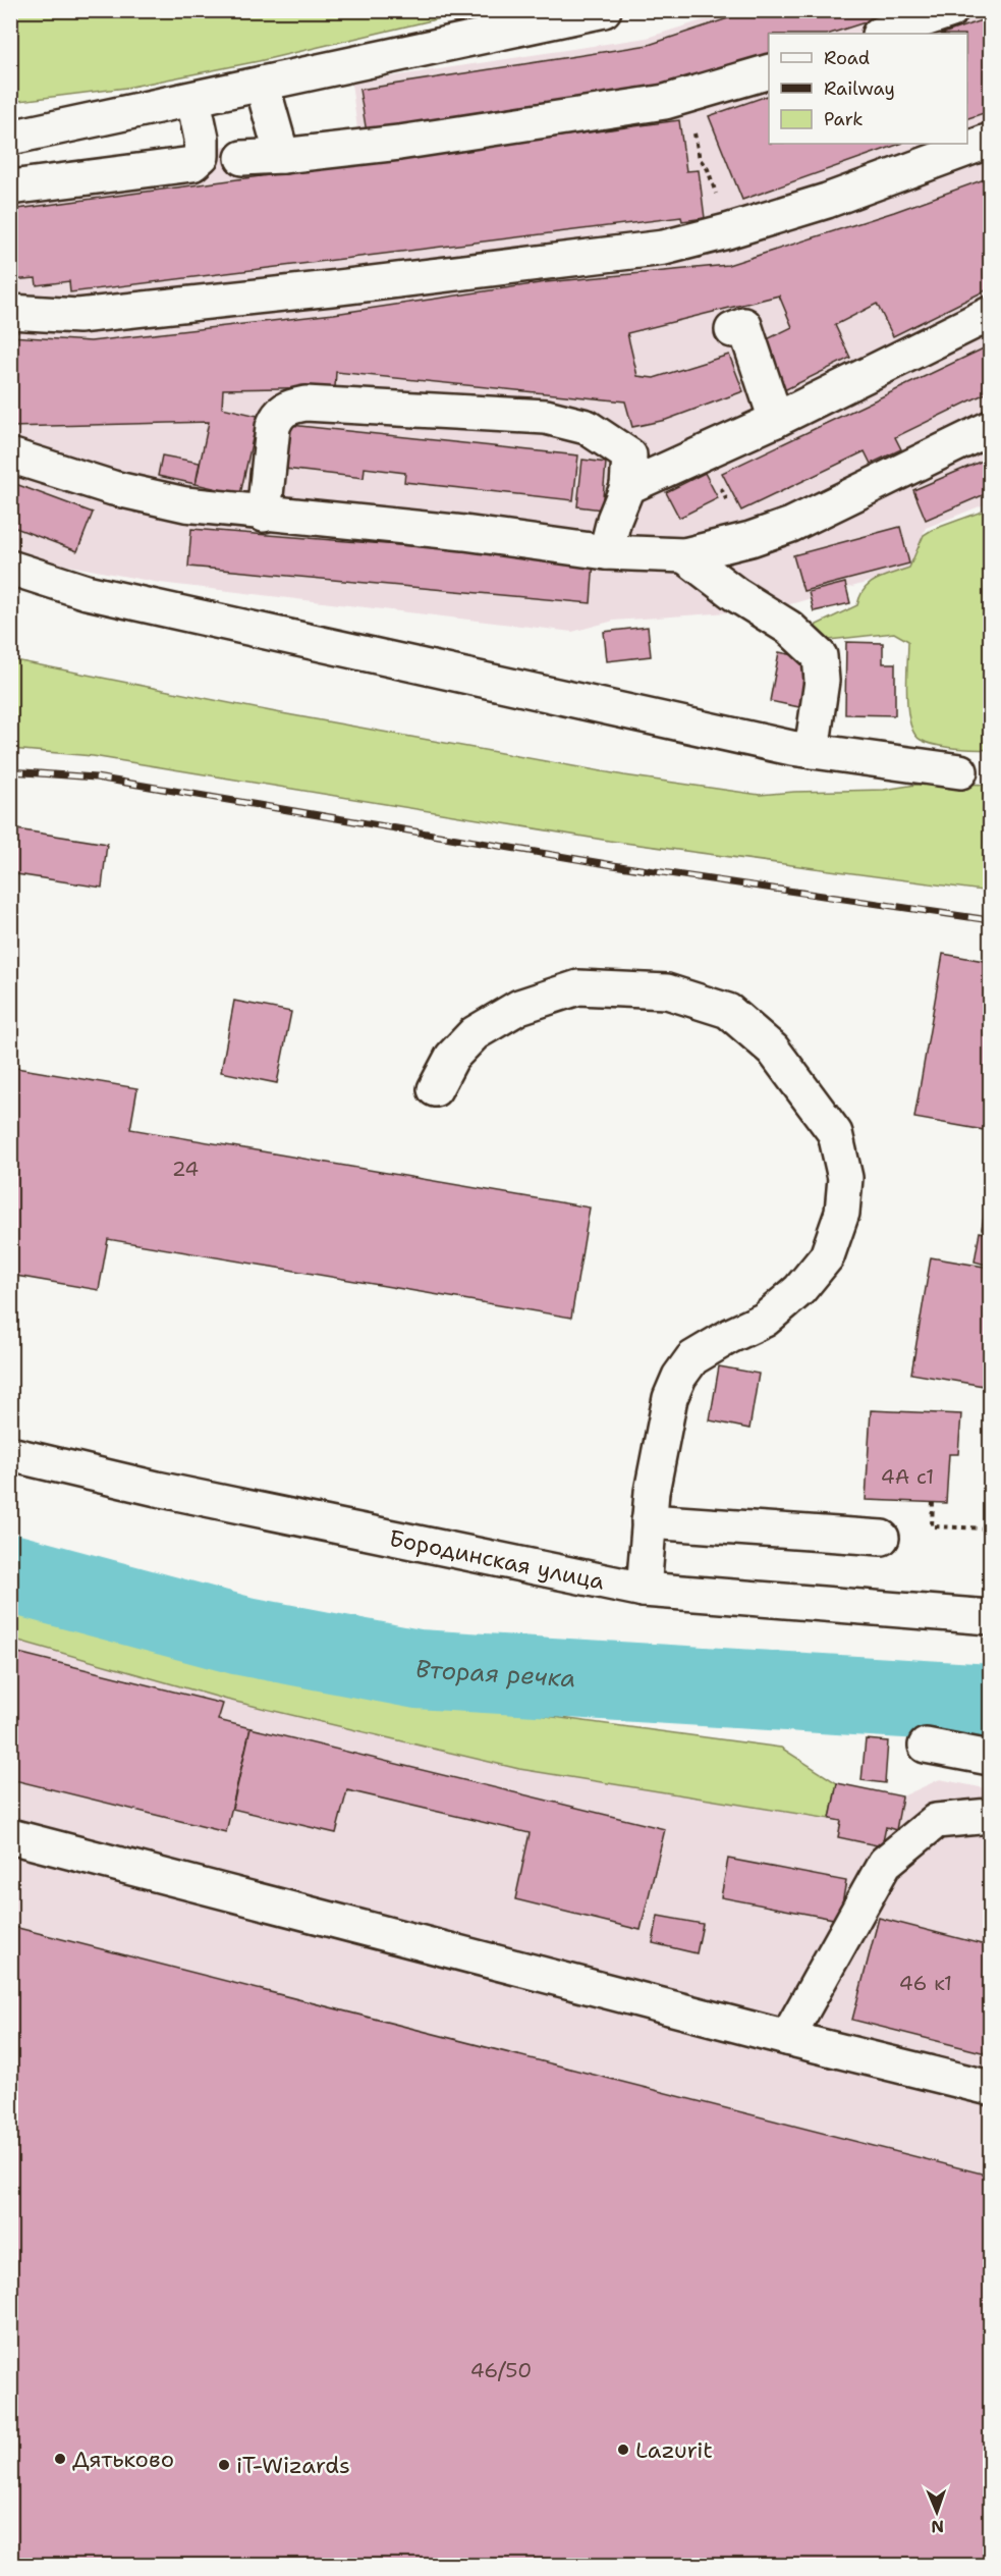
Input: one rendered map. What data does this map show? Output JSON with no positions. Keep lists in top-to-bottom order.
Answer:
{
  "streets": {
    "main road": ["Бородинская улица"]
  },
  "water": ["Вторая речка"],
  "places": ["Lazurit", "Дятьково", "iT-Wizards"],
  "house_numbers": [
    "24",
    "4А с1",
    "46 к1",
    "46/50"
  ],
  "legend": ["Road", "Railway", "Park"],
  "north": "bottom"
}
